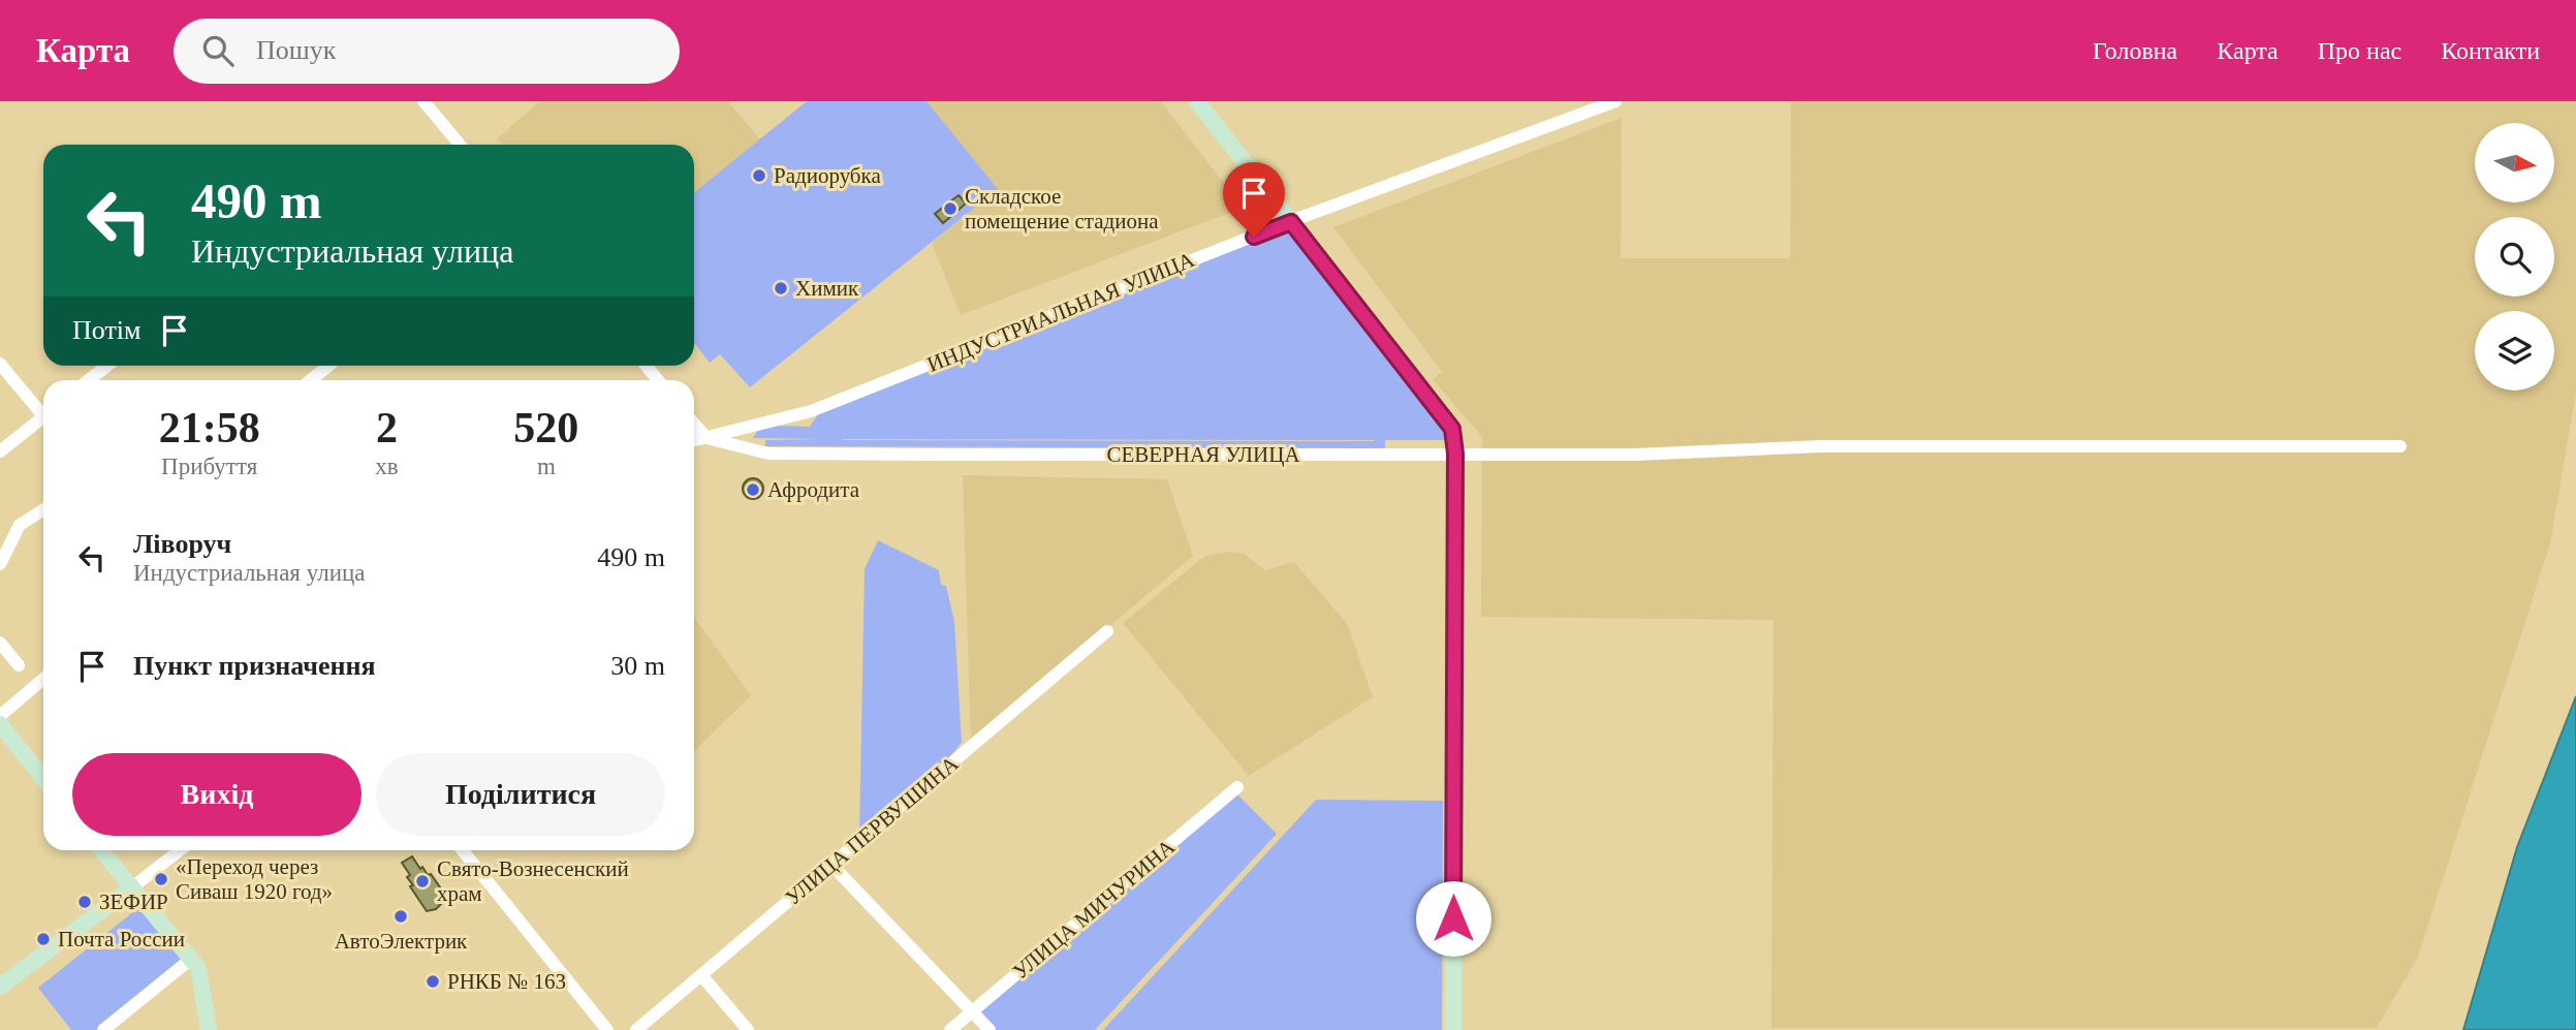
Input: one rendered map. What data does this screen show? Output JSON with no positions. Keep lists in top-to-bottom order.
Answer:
{
  "streets": {
    "street": [
      "ИНДУСТРИАЛЬНАЯ УЛИЦА",
      "СЕВЕРНАЯ УЛИЦА",
      "УЛИЦА ПЕРВУШИНА",
      "УЛИЦА МИЧУРИНА"
    ]
  },
  "crossings": [
    ["ИНДУСТРИАЛЬНАЯ УЛИЦА", "СЕВЕРНАЯ УЛИЦА"]
  ],
  "places": [
    "Радиорубка",
    "Складское помещение стадиона",
    "Химик",
    "Афродита",
    "«Переход через Сиваш 1920 год»",
    "Свято-Вознесенский храм",
    "ЗЕФИР",
    "АвтоЭлектрик",
    "Почта России",
    "РНКБ № 163"
  ],
  "north": "right",
  "page": {
    "header": "Карта",
    "search": "Пошук",
    "nav": [
      "Головна",
      "Карта",
      "Про нас",
      "Контакти"
    ],
    "turn": ["490 m", "Индустриальная улица"],
    "then": "Потім",
    "eta": [
      "21:58",
      "Прибуття",
      "2",
      "хв",
      "520",
      "m"
    ],
    "list": [
      {
        "name": "Ліворуч",
        "note": "Индустриальная улица",
        "value": "490 m"
      },
      {
        "name": "Пункт призначення",
        "value": "30 m"
      }
    ],
    "buttons": ["Вихід", "Поділитися"]
  }
}
